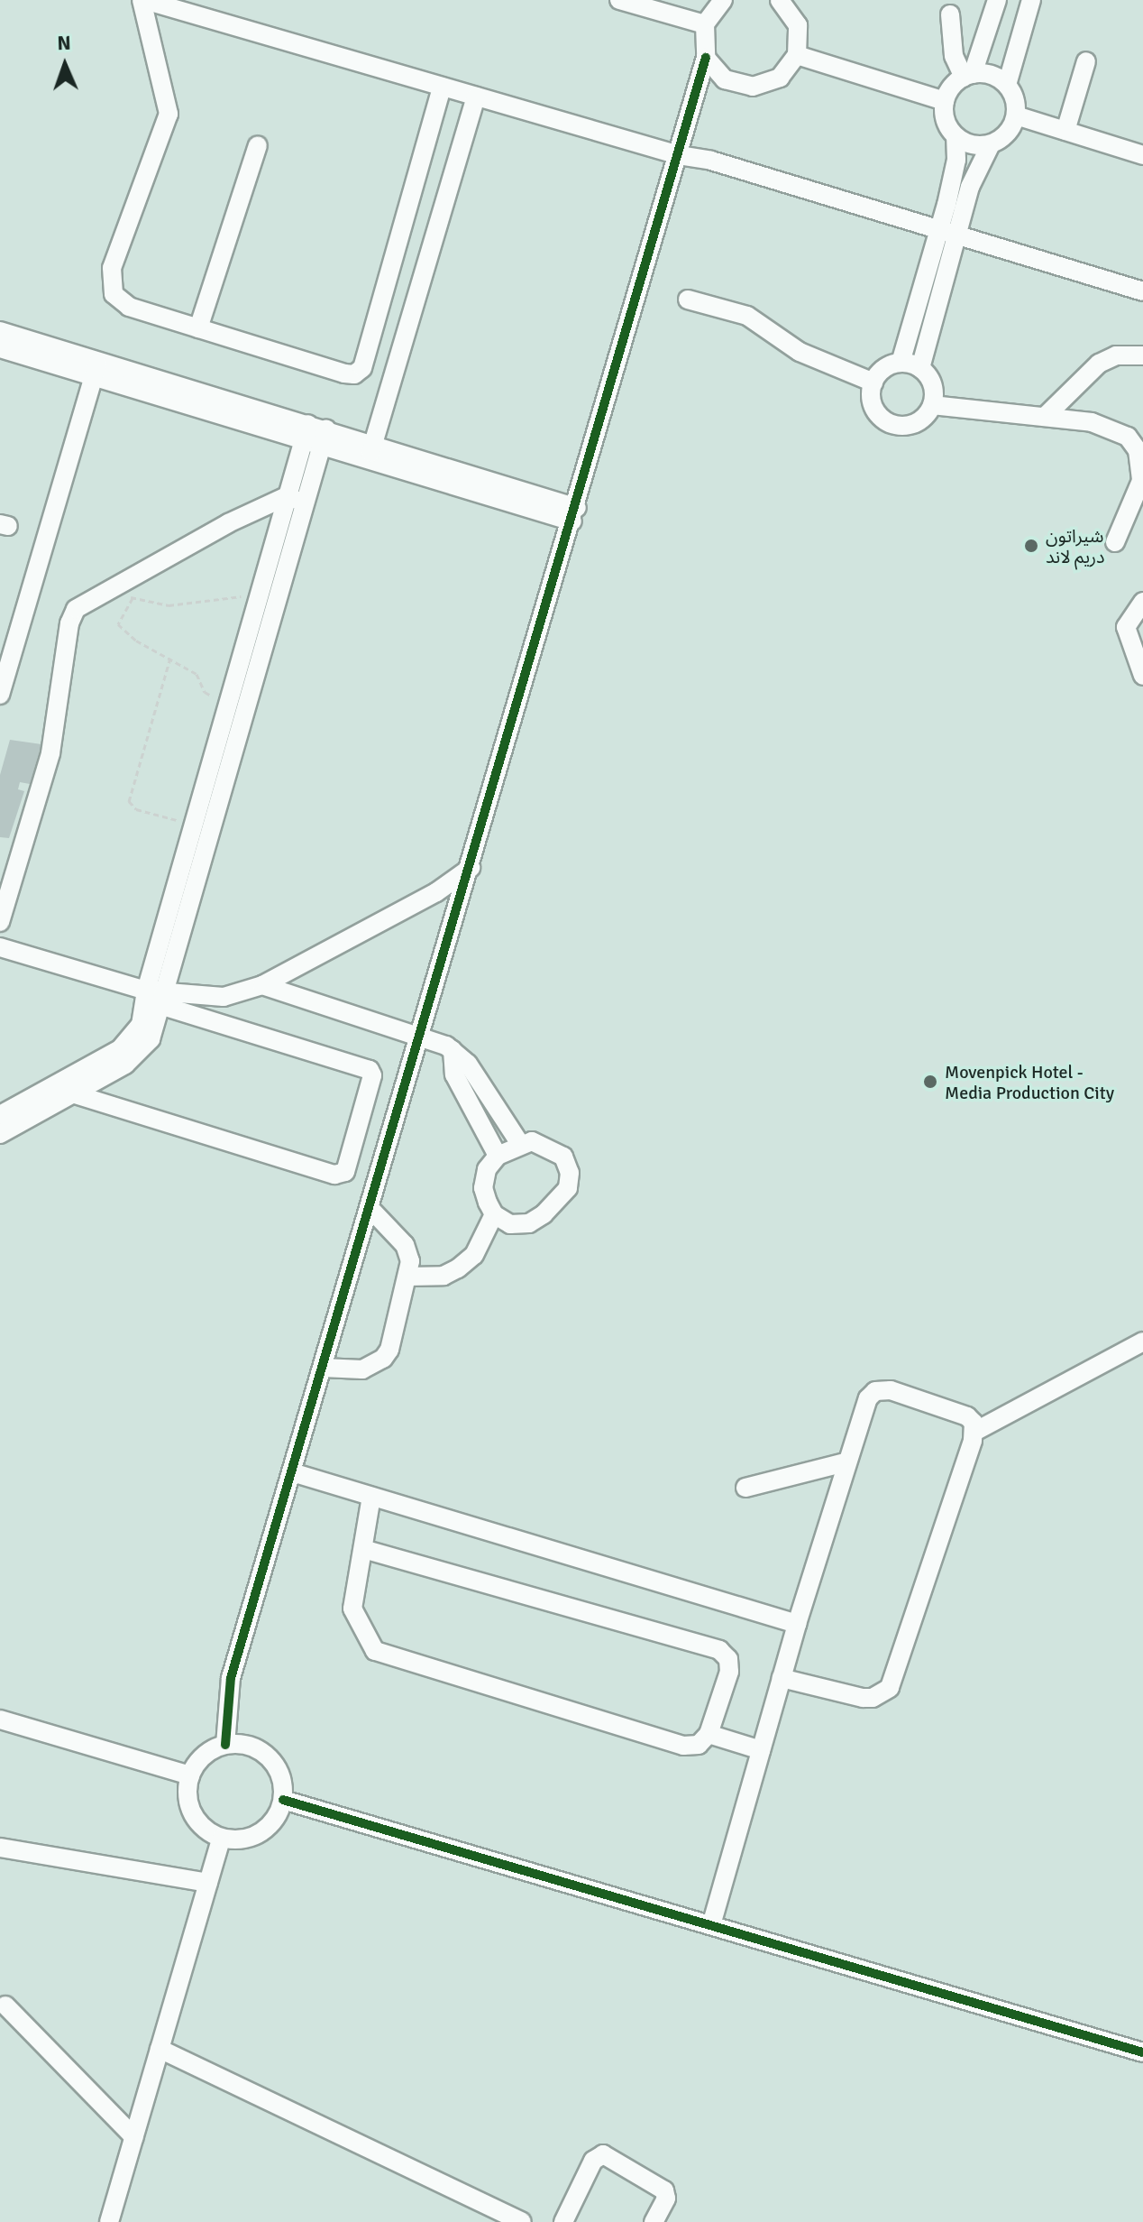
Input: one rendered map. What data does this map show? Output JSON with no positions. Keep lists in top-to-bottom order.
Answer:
{
  "places": ["شيراتون دريم لاند", "Movenpick Hotel - Media Production City"],
  "north": "top"
}
